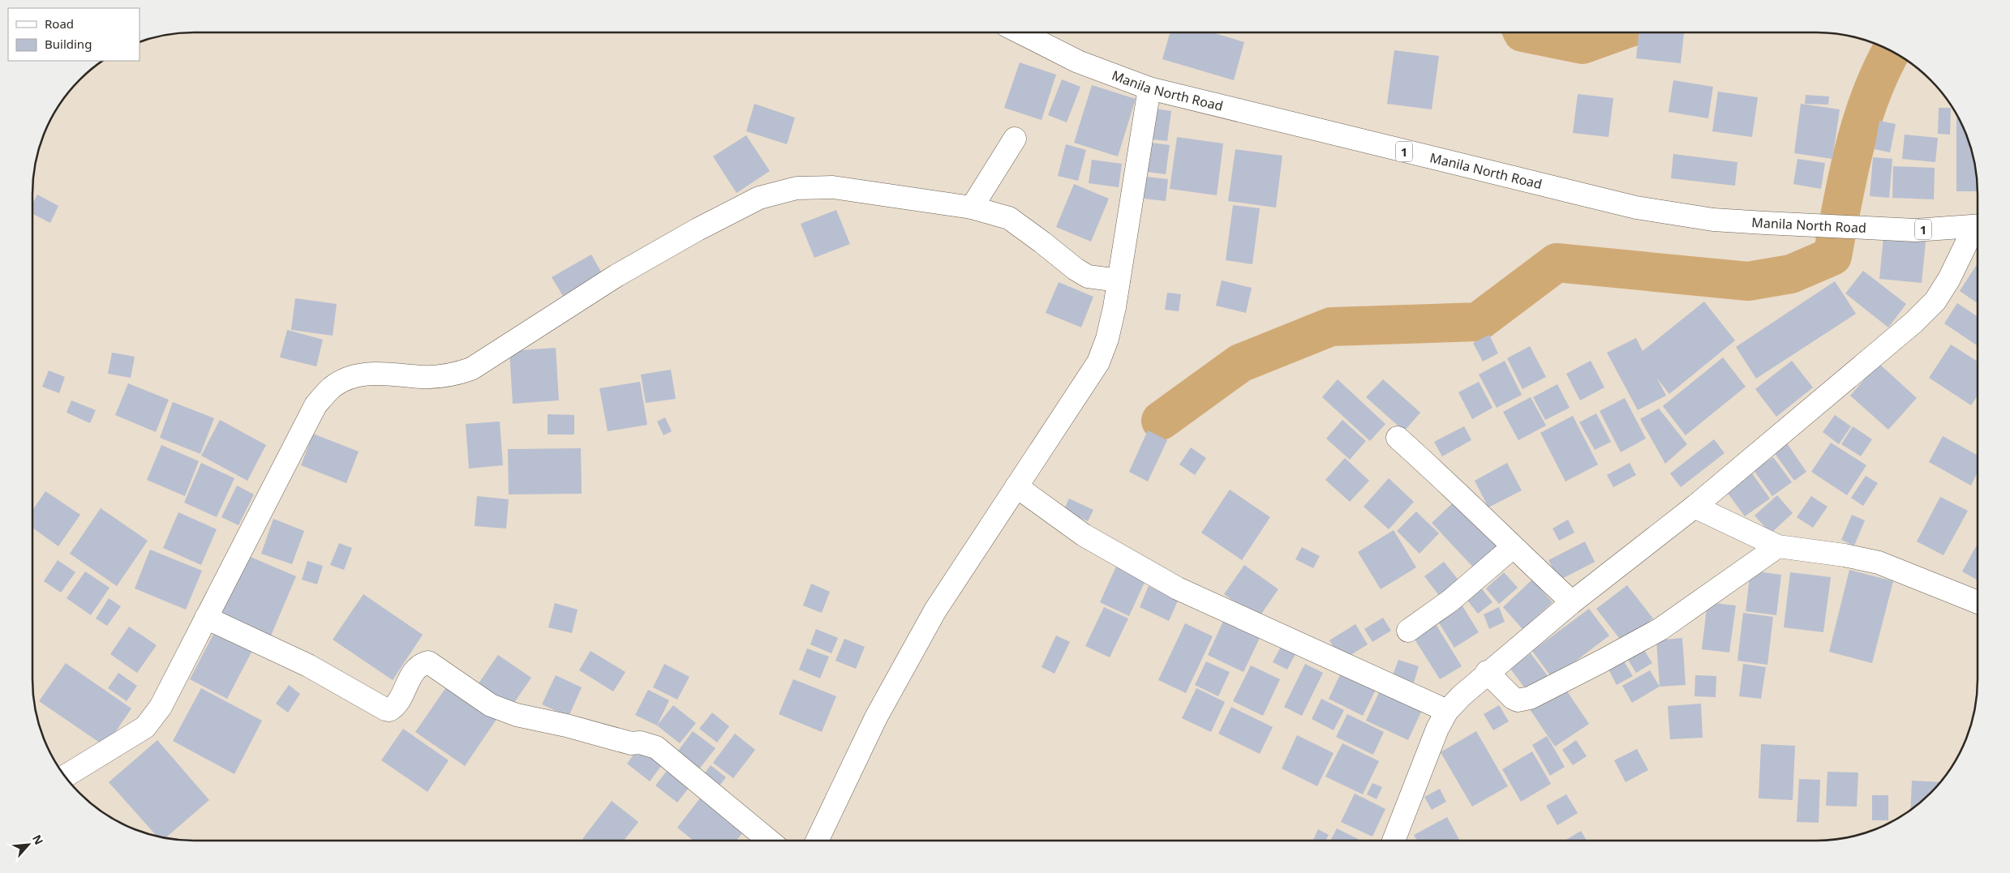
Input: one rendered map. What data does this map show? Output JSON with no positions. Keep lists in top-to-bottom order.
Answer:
{
  "streets": {
    "main road": ["Manila North Road", "1"]
  },
  "legend": ["Road", "Building"],
  "north": "top right"
}
